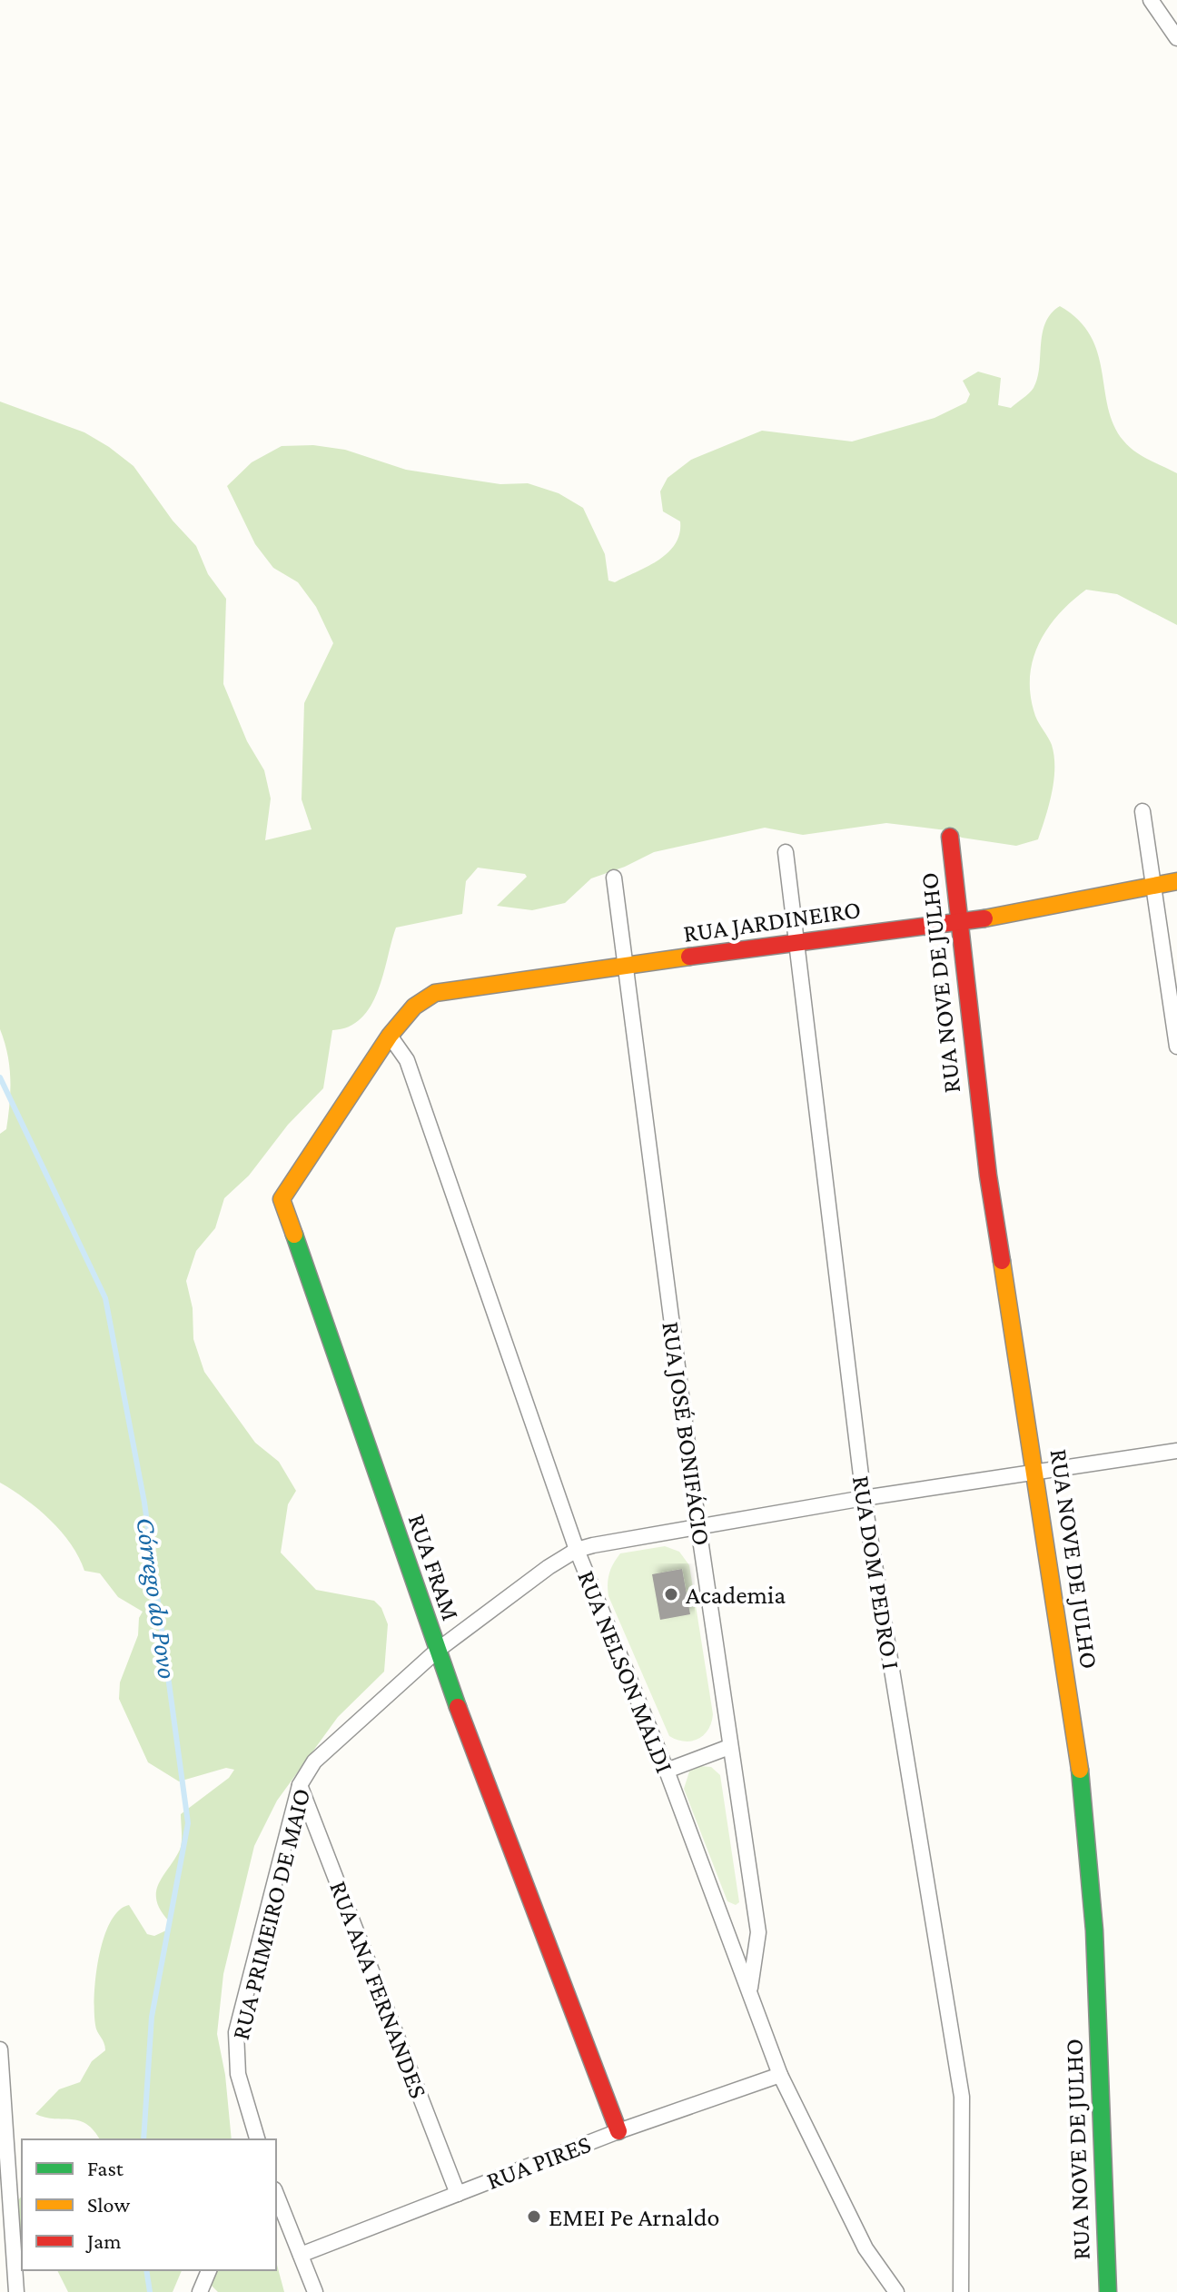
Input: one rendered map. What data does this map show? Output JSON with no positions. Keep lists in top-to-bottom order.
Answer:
{
  "streets": {
    "street": [
      "RUA JARDINEIRO",
      "RUA NOVE DE JULHO",
      "RUA JOSÉ BONIFÁCIO",
      "RUA FRAM",
      "RUA DOM PEDRO I",
      "RUA NELSON MALDI",
      "RUA PRIMEIRO DE MAIO",
      "RUA ANA FERNANDES",
      "RUA PIRES"
    ]
  },
  "crossings": [
    ["RUA JARDINEIRO", "RUA NOVE DE JULHO"],
    ["RUA JARDINEIRO", "RUA JOSÉ BONIFÁCIO"],
    ["RUA JARDINEIRO", "RUA FRAM"],
    ["RUA JARDINEIRO", "RUA DOM PEDRO I"],
    ["RUA JARDINEIRO", "RUA NELSON MALDI"],
    ["RUA NOVE DE JULHO", "RUA PRIMEIRO DE MAIO"],
    ["RUA JOSÉ BONIFÁCIO", "RUA NELSON MALDI"],
    ["RUA JOSÉ BONIFÁCIO", "RUA PRIMEIRO DE MAIO"],
    ["RUA FRAM", "RUA NELSON MALDI"],
    ["RUA FRAM", "RUA PRIMEIRO DE MAIO"],
    ["RUA FRAM", "RUA PIRES"],
    ["RUA DOM PEDRO I", "RUA PRIMEIRO DE MAIO"],
    ["RUA NELSON MALDI", "RUA PRIMEIRO DE MAIO"],
    ["RUA NELSON MALDI", "RUA PIRES"],
    ["RUA PRIMEIRO DE MAIO", "RUA ANA FERNANDES"],
    ["RUA ANA FERNANDES", "RUA PIRES"]
  ],
  "water": ["Córrego do Povo"],
  "places": ["Academia", "EMEI Pe Arnaldo"],
  "legend": ["Fast", "Slow", "Jam"]
}
